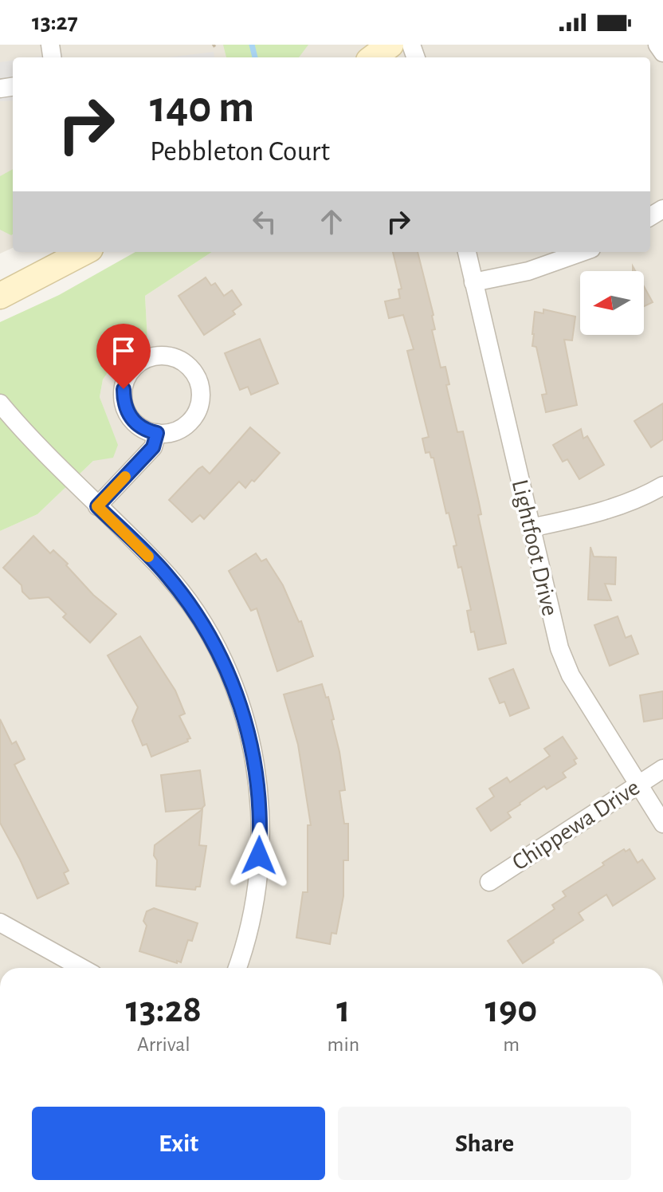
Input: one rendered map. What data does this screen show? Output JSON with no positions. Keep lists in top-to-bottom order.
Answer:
{
  "streets": {
    "street": ["Lightfoot Drive", "Chippewa Drive"]
  },
  "crossings": [
    ["Lightfoot Drive", "Chippewa Drive"]
  ],
  "north": "left",
  "page": {
    "status": "13:27",
    "turn": ["140 m", "Pebbleton Court"],
    "eta": [
      "13:28",
      "Arrival",
      "1",
      "min",
      "190",
      "m"
    ],
    "buttons": ["Exit", "Share"]
  }
}
